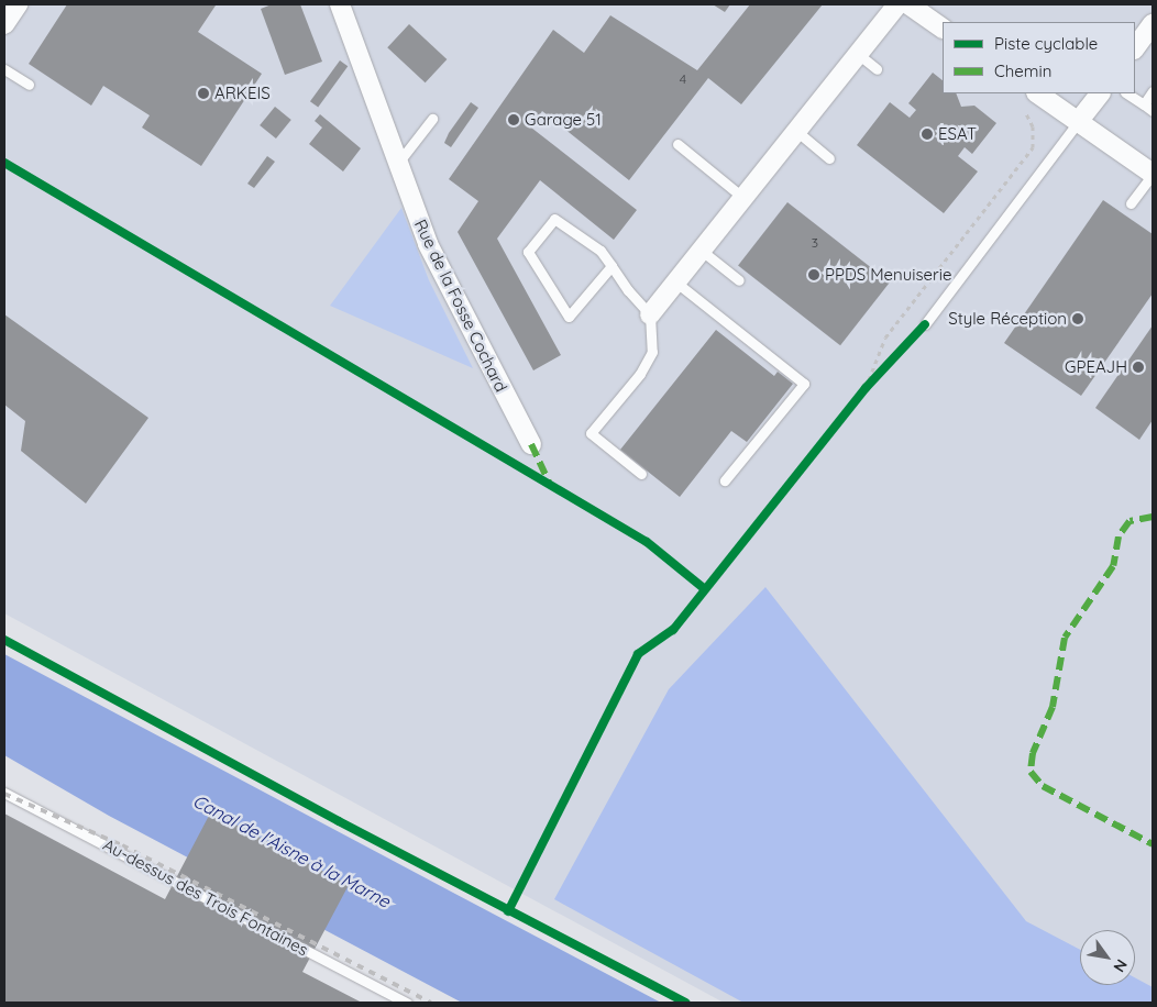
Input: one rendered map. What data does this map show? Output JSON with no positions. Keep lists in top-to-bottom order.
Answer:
{
  "streets": {
    "street": ["Rue de la Fosse Cochard"],
    "lane": ["Au-dessus des Trois Fontaines"]
  },
  "water": ["Canal de l'Aisne à la Marne"],
  "places": [
    "ARKEIS",
    "Garage 51",
    "ESAT",
    "PPDS Menuiserie",
    "Style Réception",
    "GPEAJH"
  ],
  "house_numbers": ["4", "3"],
  "legend": ["Piste cyclable", "Chemin"],
  "north": "bottom right"
}
